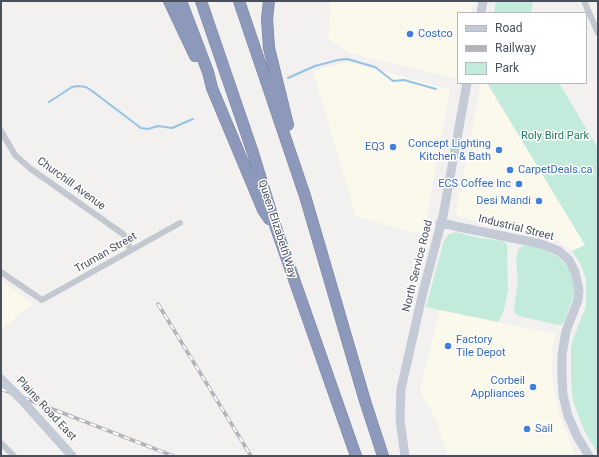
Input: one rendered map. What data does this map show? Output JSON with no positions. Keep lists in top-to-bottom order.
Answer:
{
  "streets": {
    "highway": ["Queen Elizabeth Way"],
    "street": [
      "Churchill Avenue",
      "Industrial Street",
      "Truman Street",
      "North Service Road",
      "Plains Road East"
    ]
  },
  "crossings": [
    ["Churchill Avenue", "Truman Street"],
    ["Industrial Street", "North Service Road"]
  ],
  "parks": ["Roly Bird Park"],
  "places": [
    "Costco",
    "EQ3",
    "Concept Lighting Kitchen & Bath",
    "CarpetDeals.ca",
    "ECS Coffee Inc",
    "Desi Mandi",
    "Factory Tile Depot",
    "Corbeil Appliances",
    "Sail"
  ],
  "legend": ["Road", "Railway", "Park"]
}
